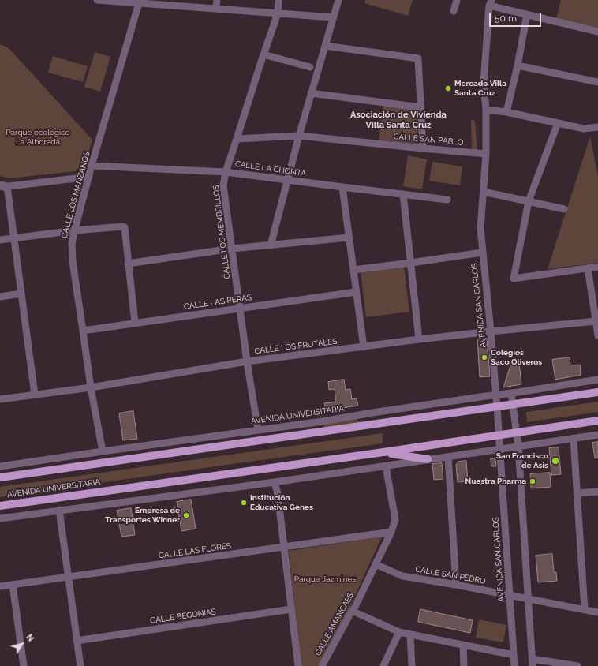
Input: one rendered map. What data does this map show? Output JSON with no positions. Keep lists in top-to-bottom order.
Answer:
{
  "streets": {
    "main road": ["AVENIDA UNIVERSITARIA"],
    "street": [
      "CALLE SAN PABLO",
      "CALLE LA CHONTA",
      "CALLE LOS MANZANOS",
      "CALLE LOS MEMBRILLOS",
      "CALLE LAS PERAS",
      "AVENIDA SAN CARLOS",
      "CALLE LOS FRUTALES",
      "CALLE LAS FLORES",
      "CALLE SAN PEDRO",
      "CALLE BEGONIAS",
      "CALLE AMANCAES"
    ]
  },
  "crossings": [
    ["CALLE SAN PABLO", "CALLE LOS MEMBRILLOS"],
    ["CALLE SAN PABLO", "AVENIDA SAN CARLOS"],
    ["CALLE LA CHONTA", "CALLE LOS MANZANOS"],
    ["CALLE LA CHONTA", "CALLE LOS MEMBRILLOS"],
    ["CALLE LOS MANZANOS", "CALLE LAS PERAS"],
    ["CALLE LOS MANZANOS", "CALLE LOS FRUTALES"],
    ["CALLE LOS MANZANOS", "AVENIDA UNIVERSITARIA"],
    ["CALLE LOS MEMBRILLOS", "CALLE LAS PERAS"],
    ["CALLE LOS MEMBRILLOS", "CALLE LOS FRUTALES"],
    ["CALLE LOS MEMBRILLOS", "AVENIDA UNIVERSITARIA"],
    ["AVENIDA SAN CARLOS", "CALLE LOS FRUTALES"],
    ["AVENIDA SAN CARLOS", "AVENIDA UNIVERSITARIA"],
    ["AVENIDA SAN CARLOS", "CALLE SAN PEDRO"],
    ["CALLE LAS FLORES", "CALLE AMANCAES"],
    ["CALLE SAN PEDRO", "CALLE AMANCAES"]
  ],
  "districts": ["Asociación de Vivienda Villa Santa Cruz"],
  "parks": ["Parque ecológico La Alborada", "Parque Jazmines"],
  "places": [
    "Mercado Villa Santa Cruz",
    "Colegios Saco Oliveros",
    "San Francisco de Asis",
    "Nuestra Pharma",
    "Institución Educativa Genes",
    "Empresa de Transportes Winner"
  ],
  "scale_bar": "50 m",
  "north": "top right"
}
